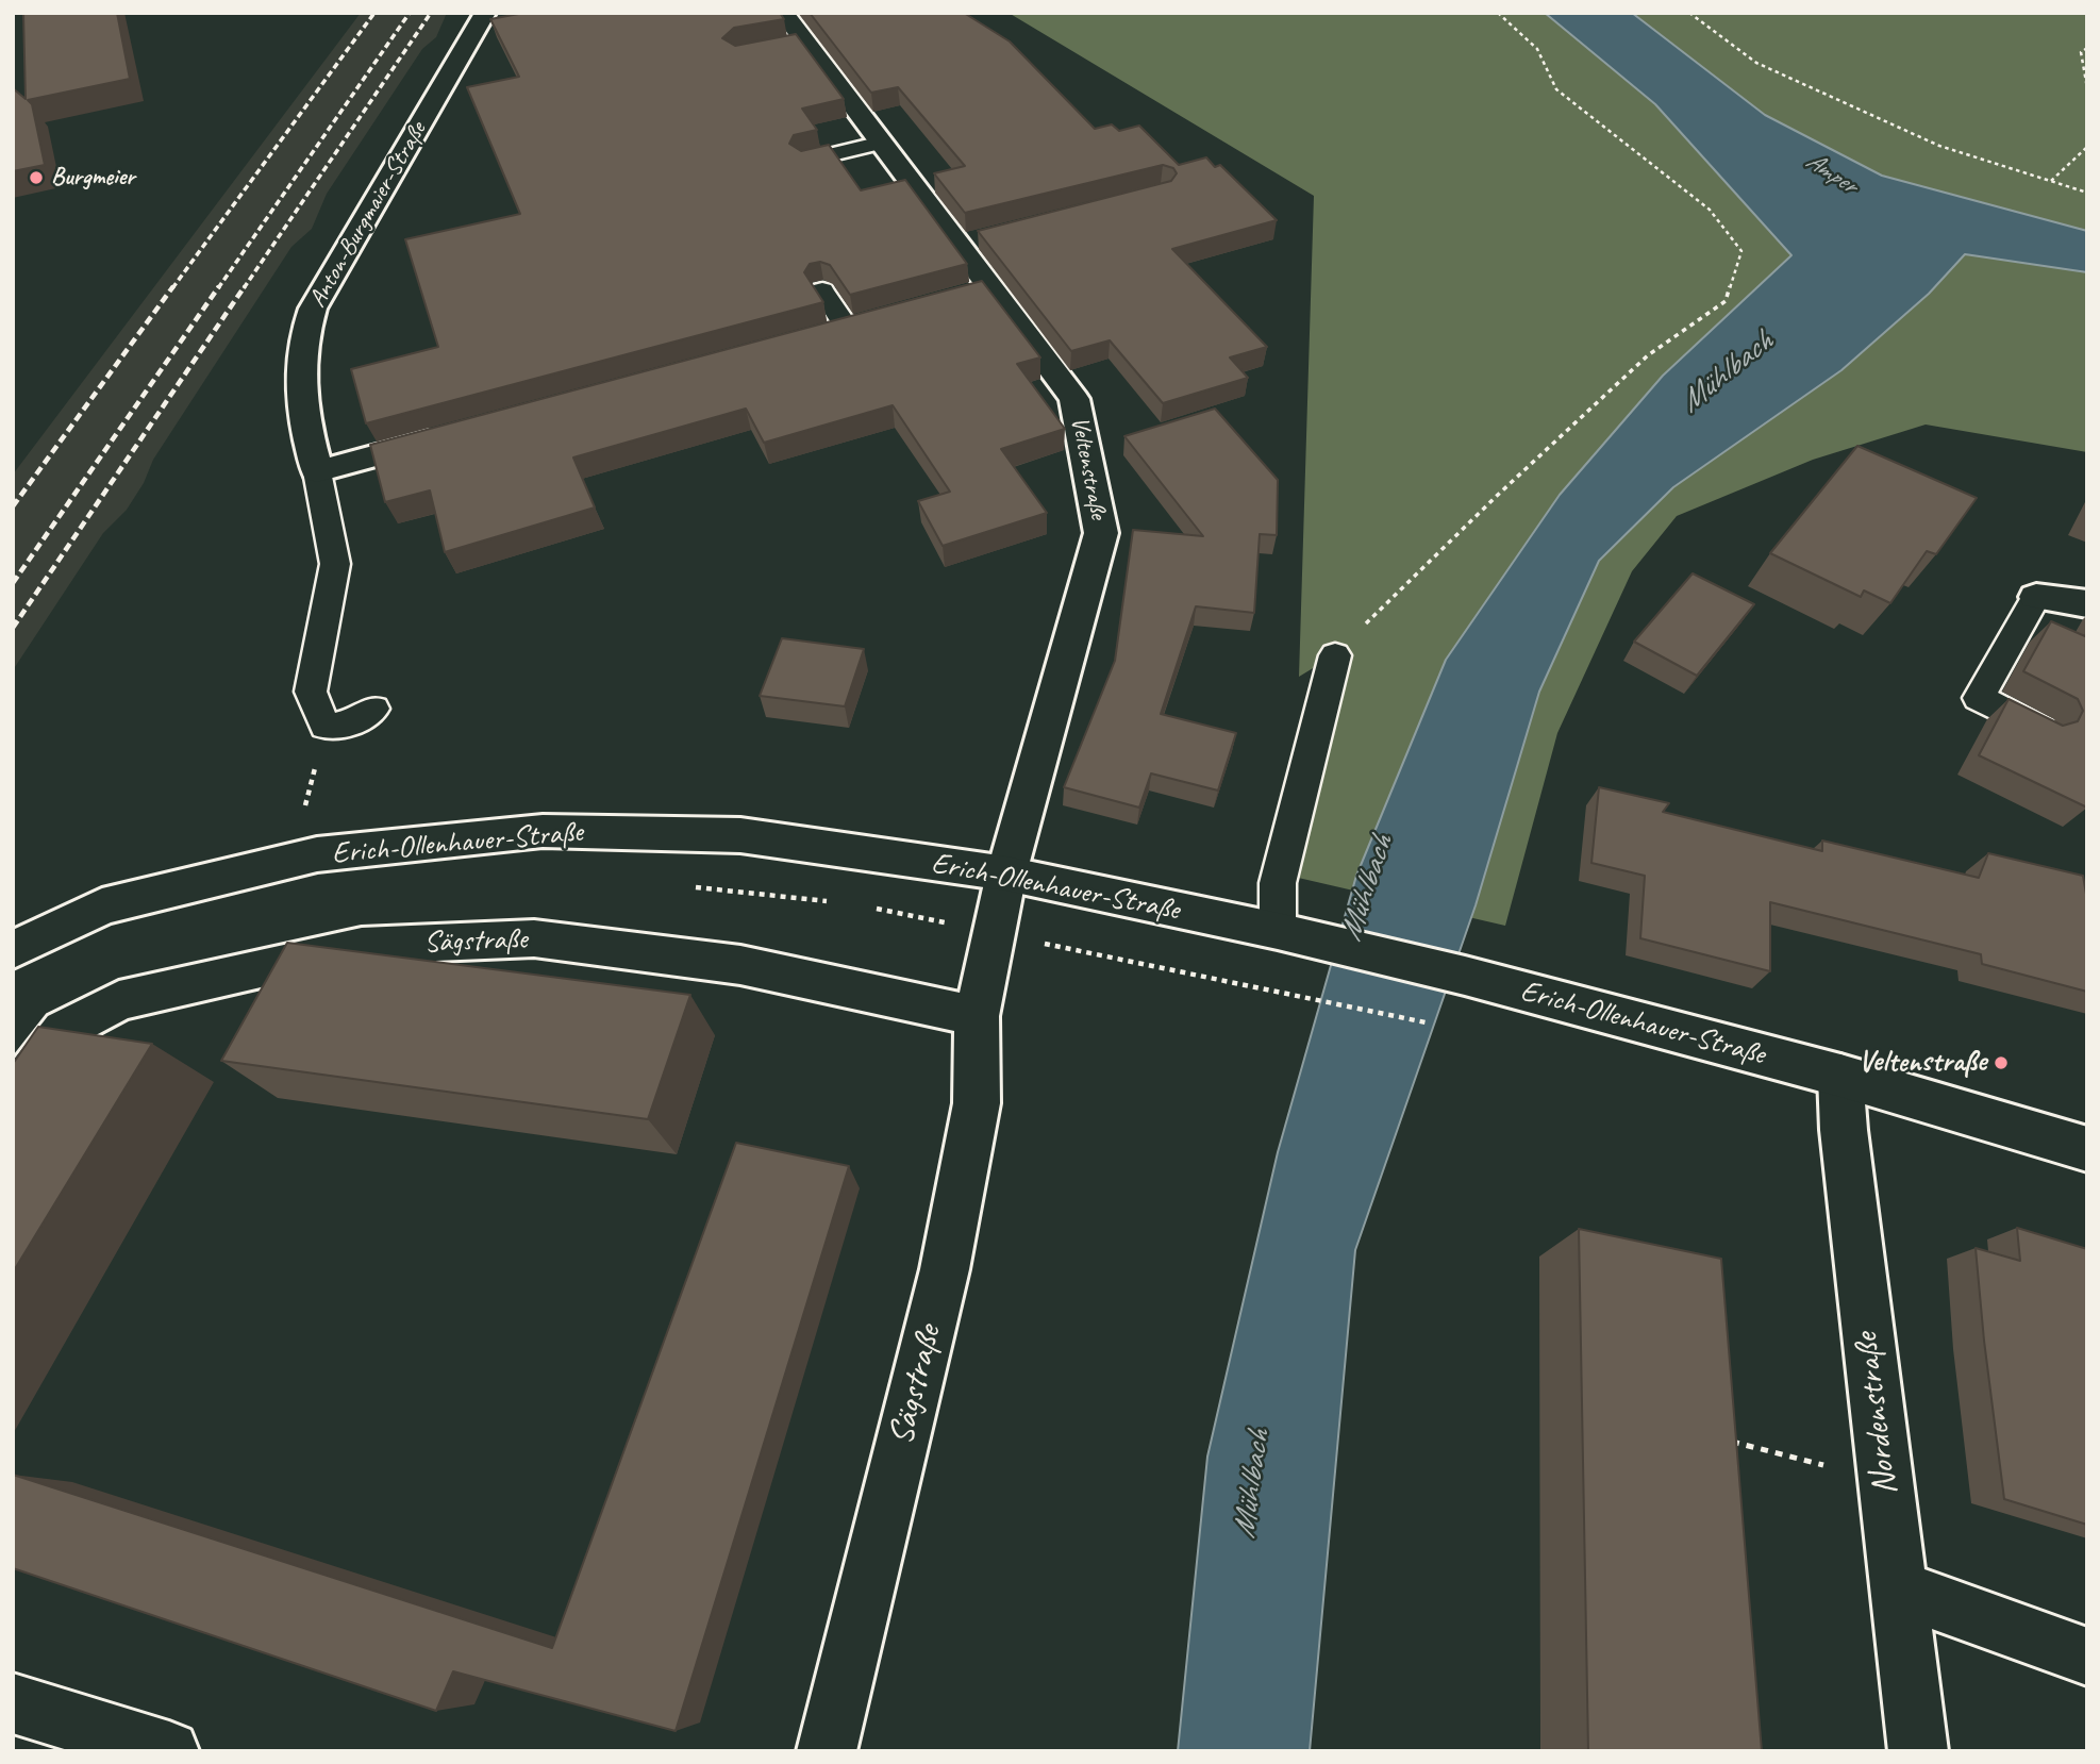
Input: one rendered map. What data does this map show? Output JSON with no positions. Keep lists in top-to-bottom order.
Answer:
{
  "streets": {
    "street": [
      "Anton-Burgmaier-Straße",
      "Veltenstraße",
      "Erich-Ollenhauer-Straße",
      "Sägstraße",
      "Nordenstraße"
    ]
  },
  "crossings": [
    ["Veltenstraße", "Erich-Ollenhauer-Straße"],
    ["Veltenstraße", "Sägstraße"],
    ["Erich-Ollenhauer-Straße", "Sägstraße"],
    ["Erich-Ollenhauer-Straße", "Nordenstraße"]
  ],
  "water": ["Amper", "Mühlbach"],
  "places": ["Burgmeier", "Veltenstraße"]
}
